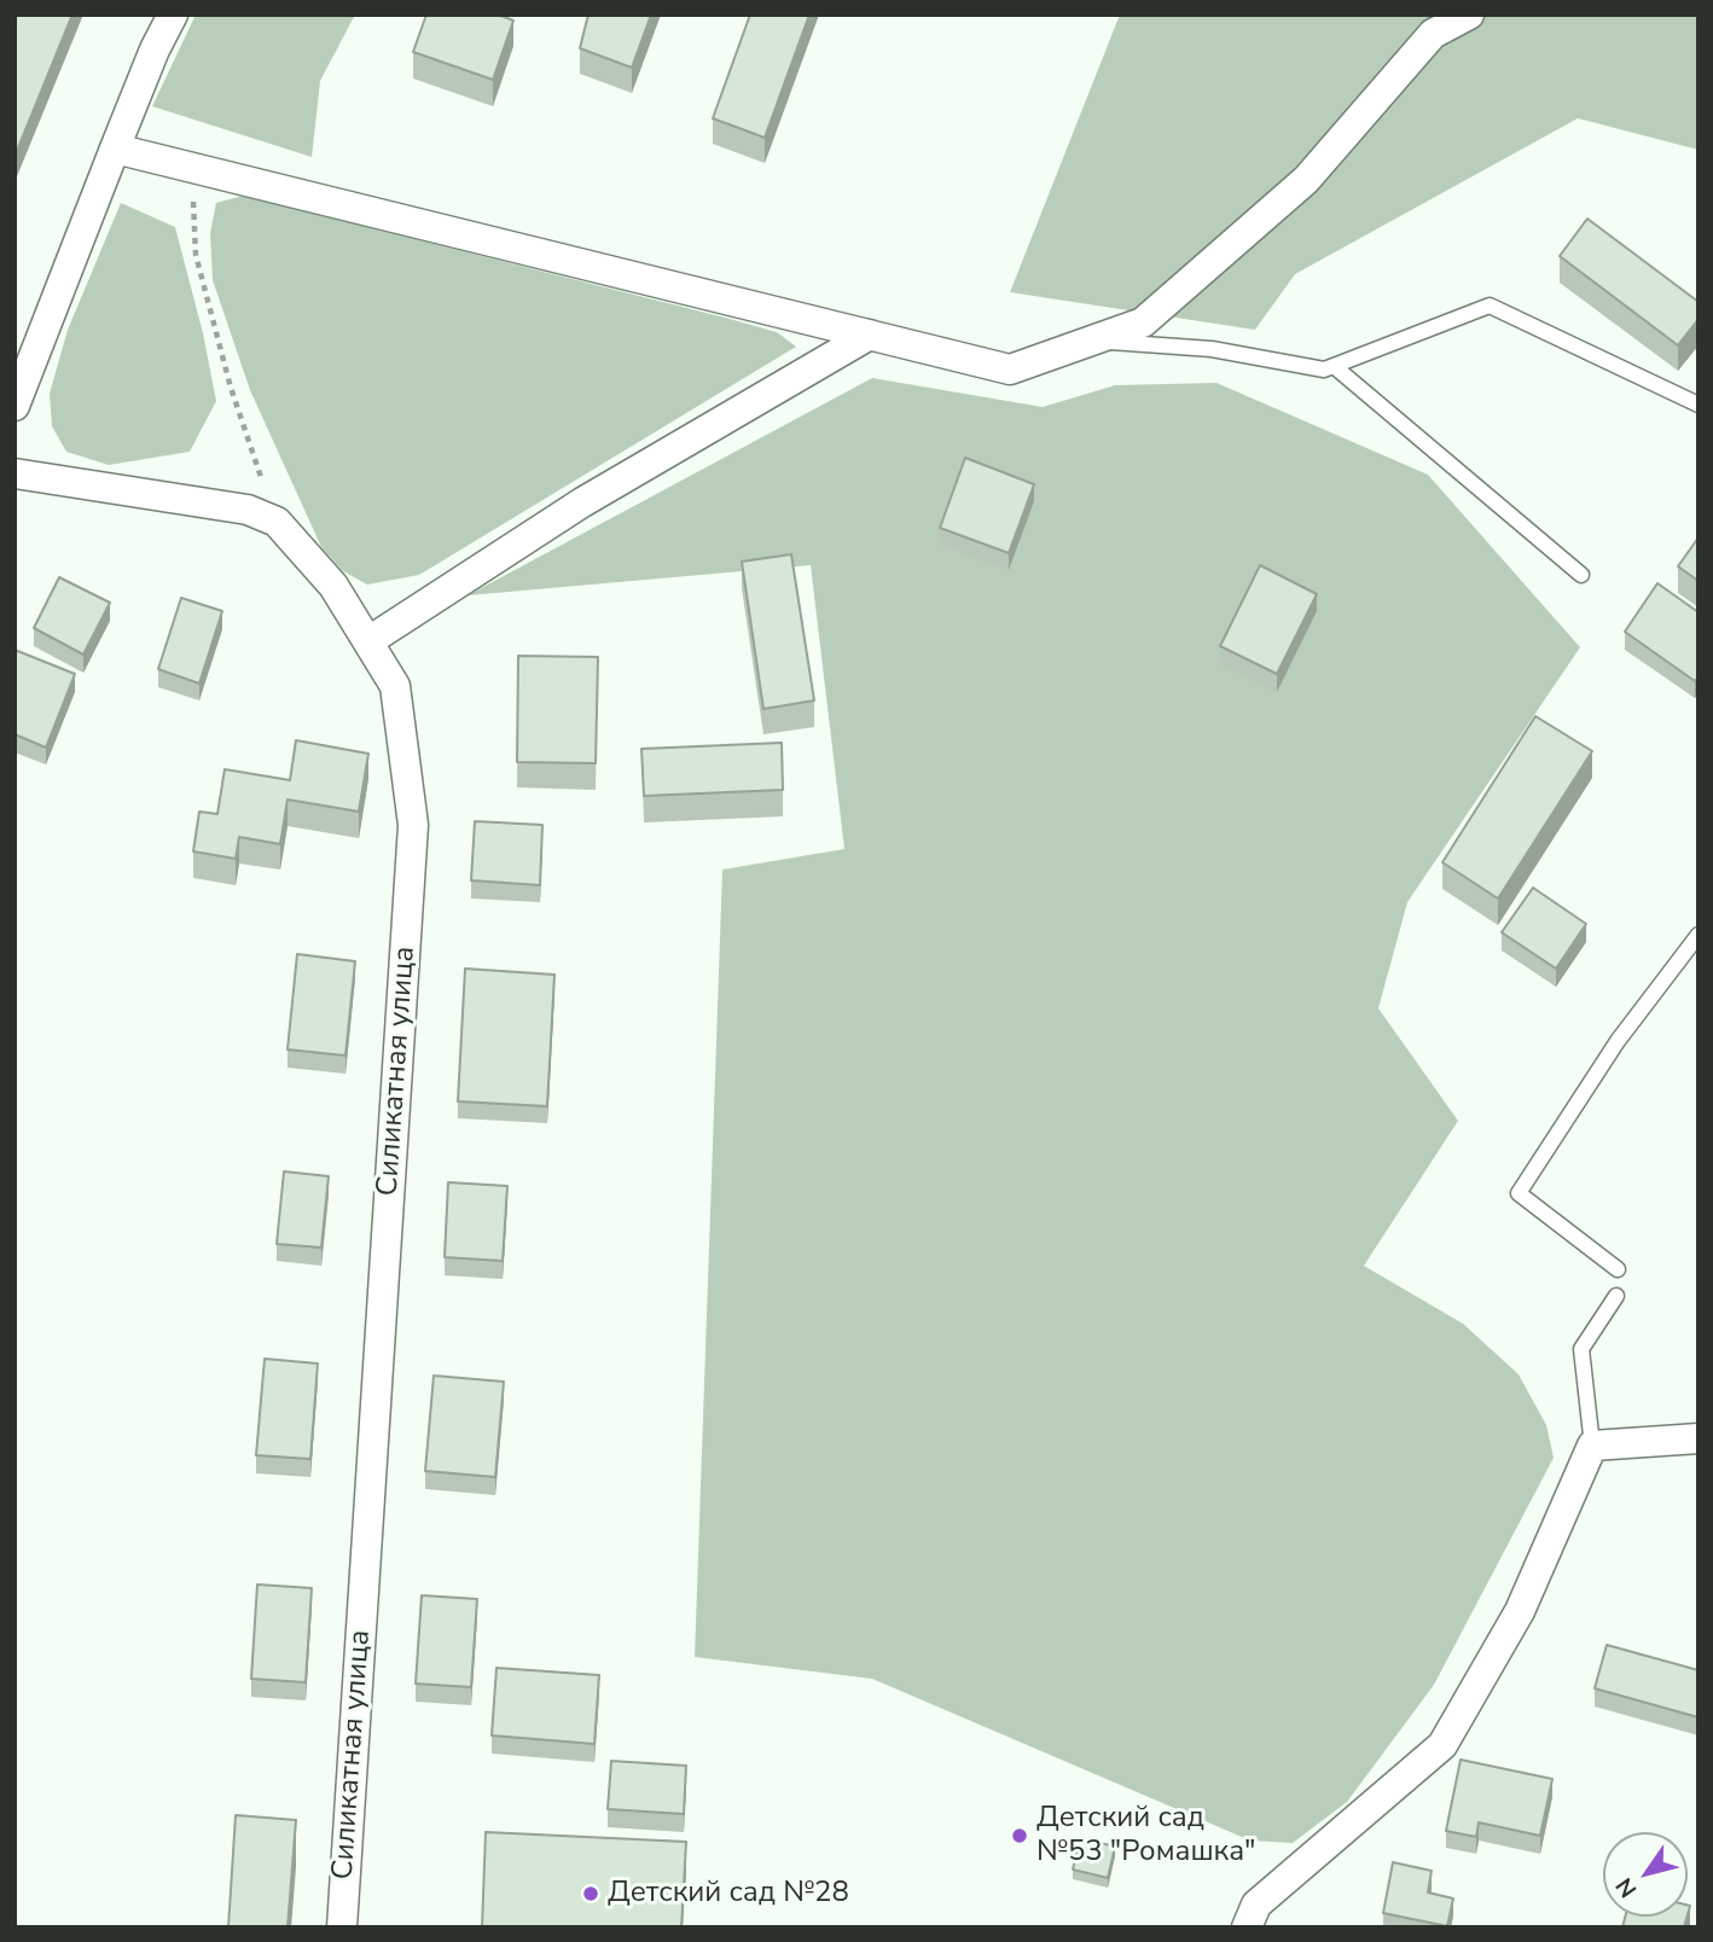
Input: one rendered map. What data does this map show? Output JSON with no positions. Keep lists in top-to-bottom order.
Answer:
{
  "streets": {
    "street": ["Силикатная улица"]
  },
  "places": ["Детский сад №53 \"Ромашка\"", "Детский сад №28"],
  "north": "bottom left"
}
